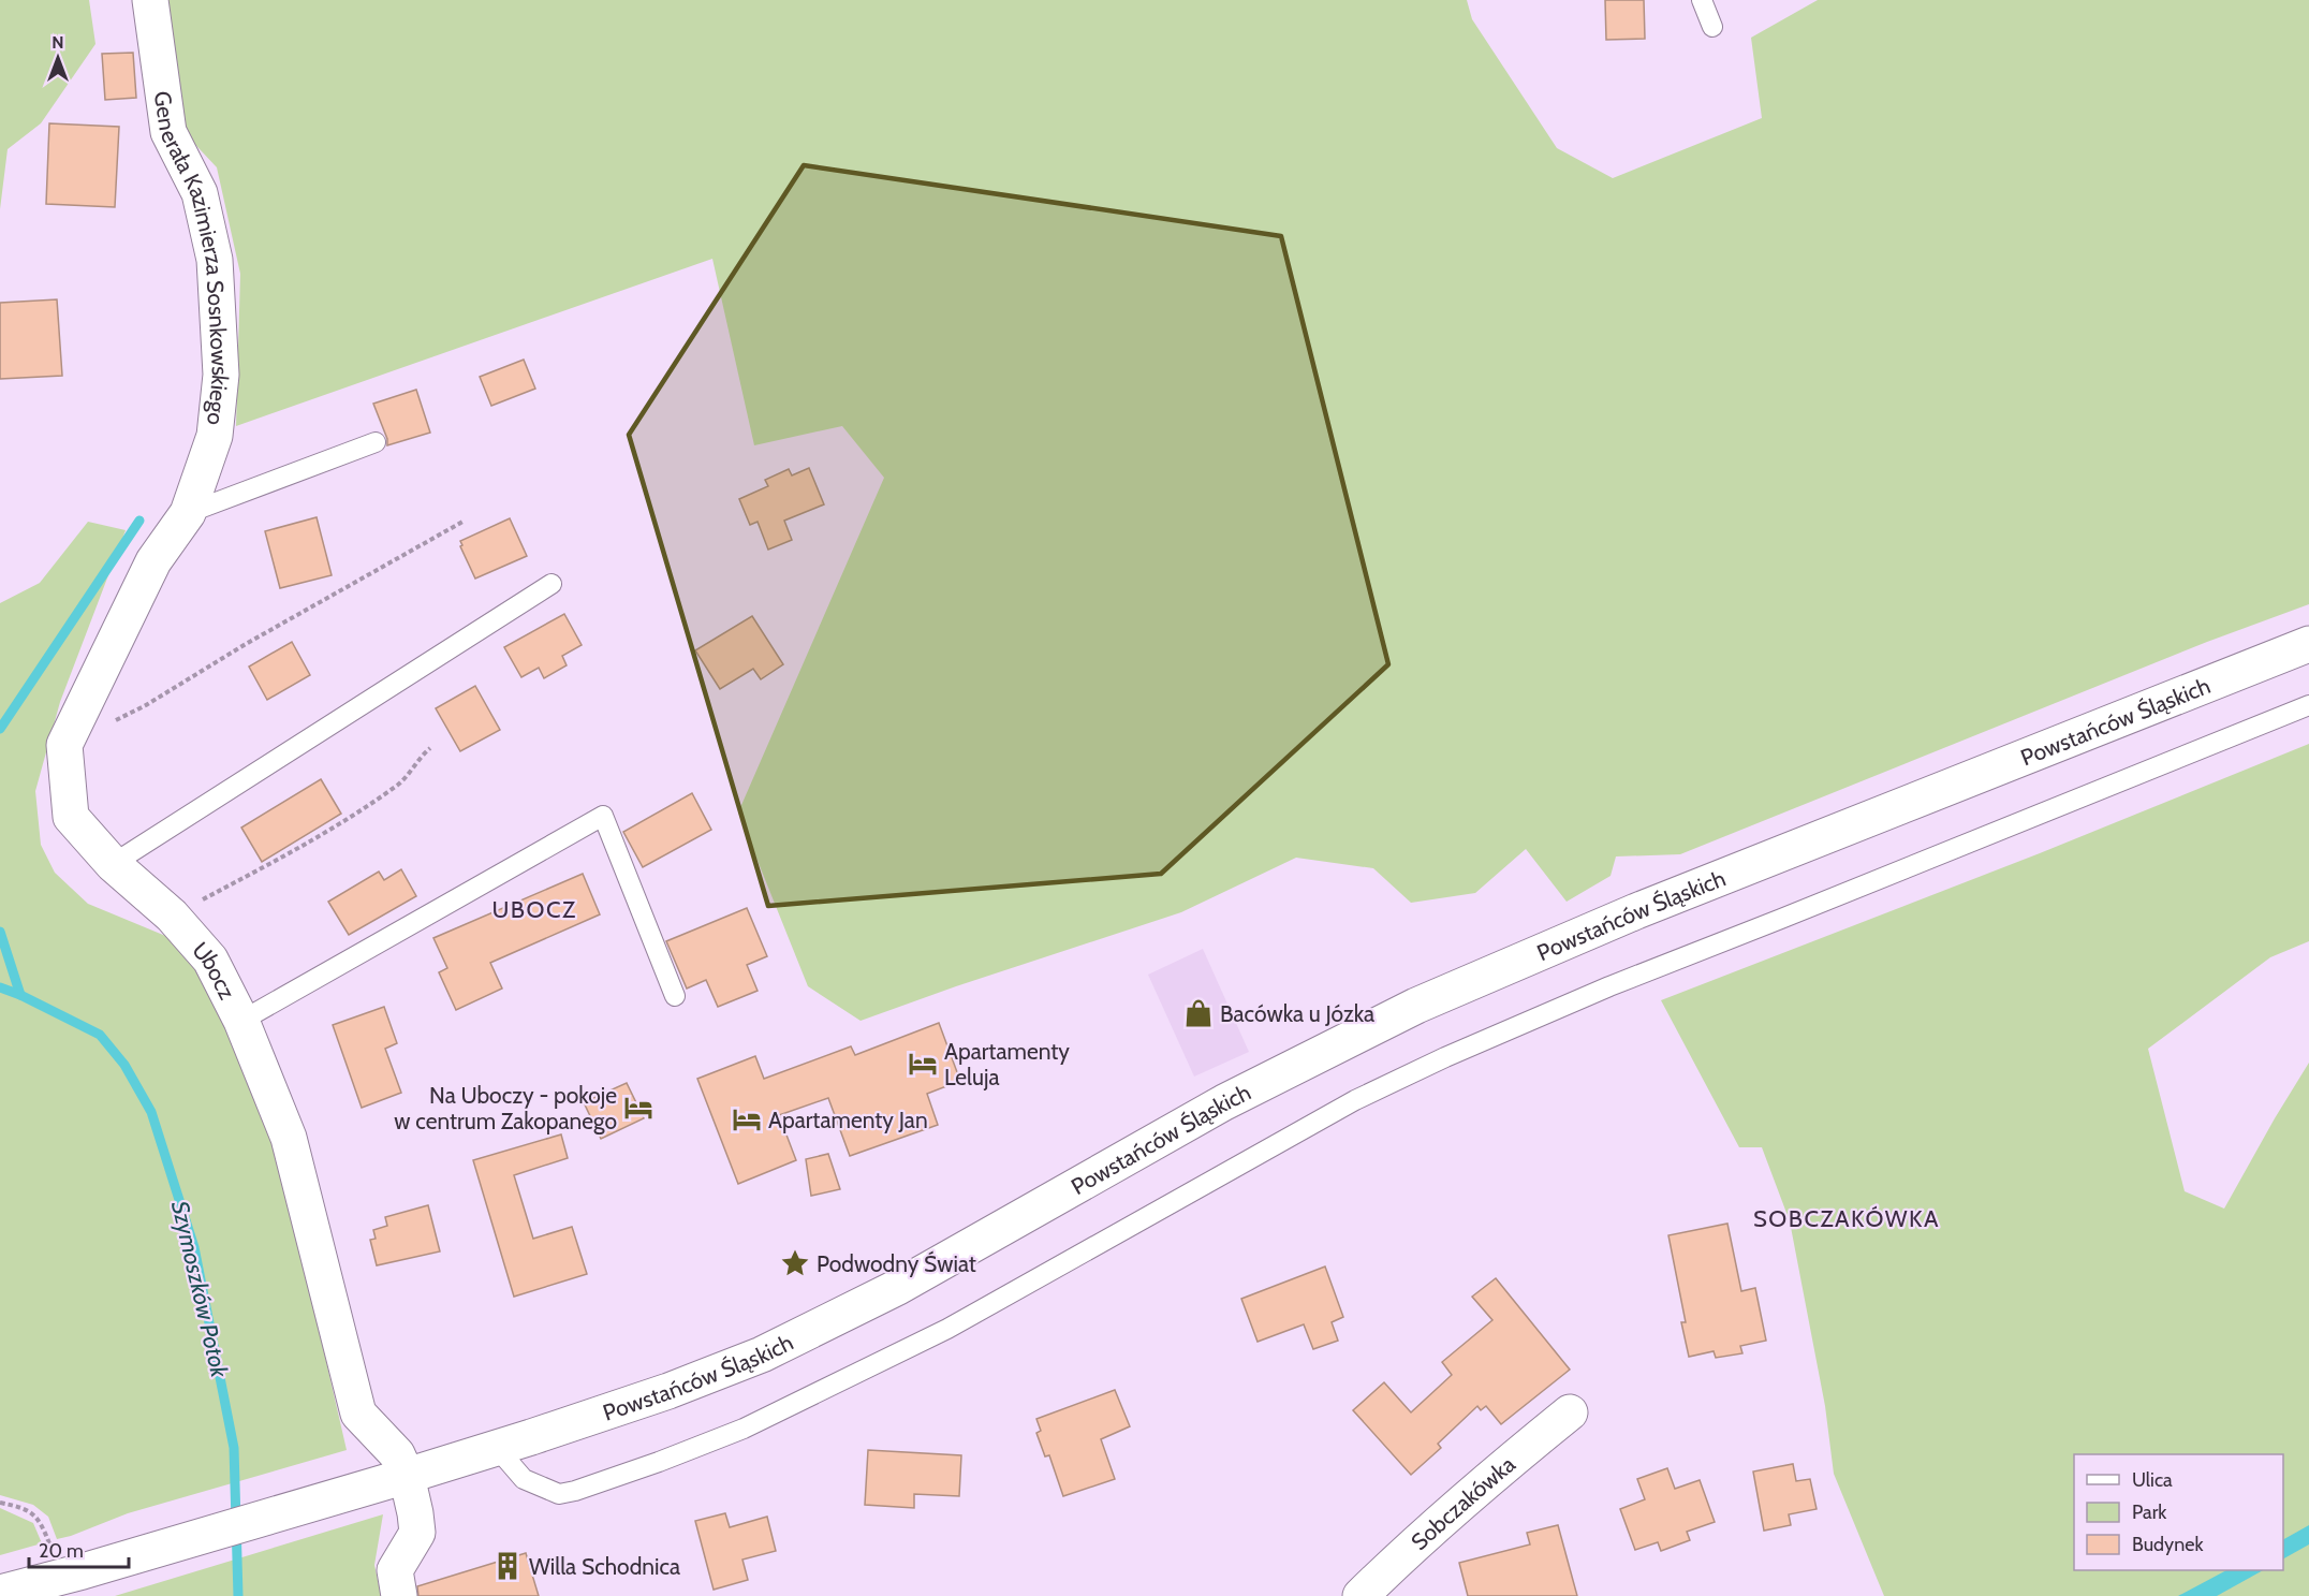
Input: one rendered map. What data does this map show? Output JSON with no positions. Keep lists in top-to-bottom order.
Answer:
{
  "streets": {
    "street": [
      "Generała Kazimierza Sosnkowskiego",
      "Powstańców Śląskich",
      "Ubocz",
      "Sobczakówka"
    ]
  },
  "crossings": [
    ["Powstańców Śląskich", "Ubocz"]
  ],
  "districts": ["UBOCZ", "SOBCZAKÓWKA"],
  "water": ["Szymoszków Potok"],
  "places": {
    "shop": ["Bacówka u Józka"],
    "hotel": ["Apartamenty Leluja", "Na Uboczy - pokoje w centrum Zakopanego", "Apartamenty Jan"],
    "place": ["Podwodny Świat"],
    "building": ["Willa Schodnica"]
  },
  "legend": ["Ulica", "Park", "Budynek"],
  "scale_bar": "20 m",
  "north": "top"
}
